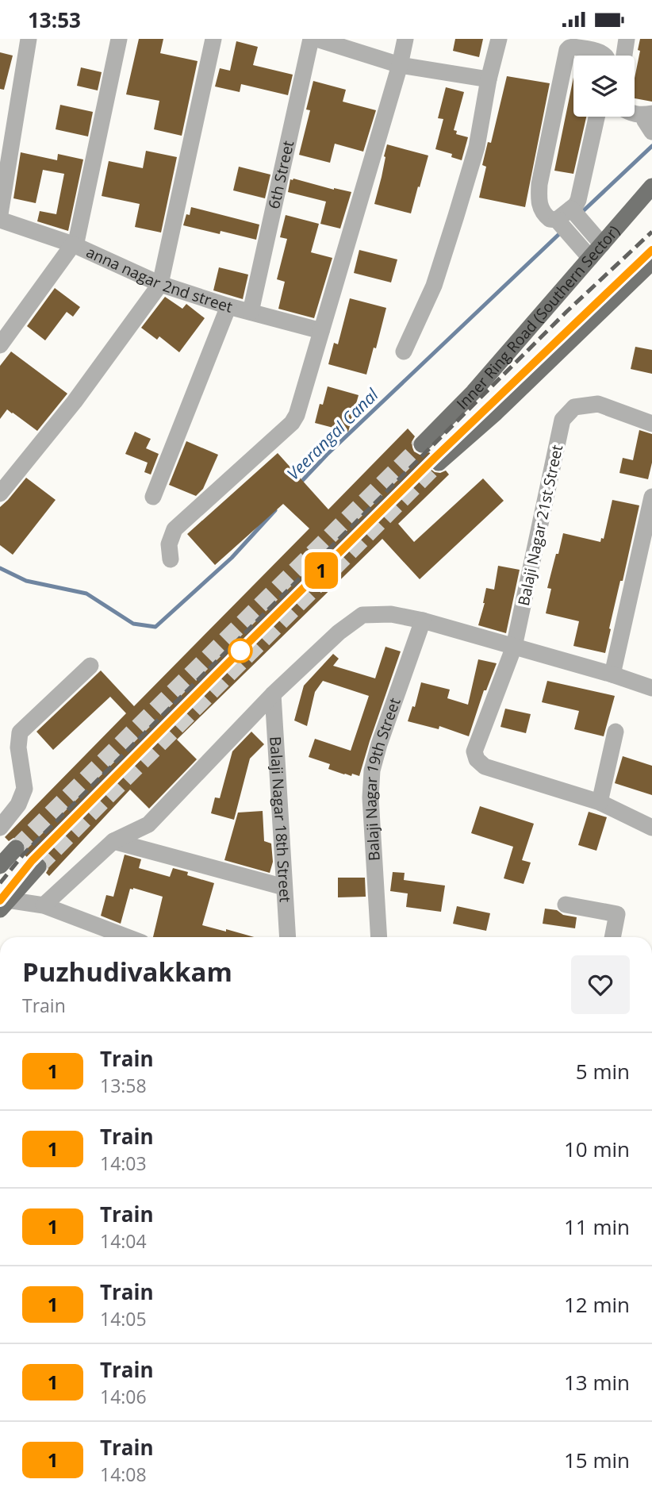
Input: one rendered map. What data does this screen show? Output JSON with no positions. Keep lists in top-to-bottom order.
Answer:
{
  "streets": {
    "main road": ["Inner Ring Road (Southern Sector)"],
    "street": [
      "6th Street",
      "anna nagar 2nd street",
      "Balaji Nagar 21st Street",
      "Balaji Nagar 19th Street",
      "Balaji Nagar 18th Street"
    ]
  },
  "crossings": [
    ["6th Street", "anna nagar 2nd street"]
  ],
  "water": ["Veerangal Canal"],
  "page": {
    "status": "13:53",
    "on_map": "1",
    "heading": ["Puzhudivakkam", "Train"],
    "list": [
      {
        "mark": "1",
        "name": "Train",
        "note": "13:58",
        "value": "5 min"
      },
      {
        "mark": "1",
        "name": "Train",
        "note": "14:03",
        "value": "10 min"
      },
      {
        "mark": "1",
        "name": "Train",
        "note": "14:04",
        "value": "11 min"
      },
      {
        "mark": "1",
        "name": "Train",
        "note": "14:05",
        "value": "12 min"
      },
      {
        "mark": "1",
        "name": "Train",
        "note": "14:06",
        "value": "13 min"
      },
      {
        "mark": "1",
        "name": "Train",
        "note": "14:08",
        "value": "15 min"
      }
    ]
  }
}
